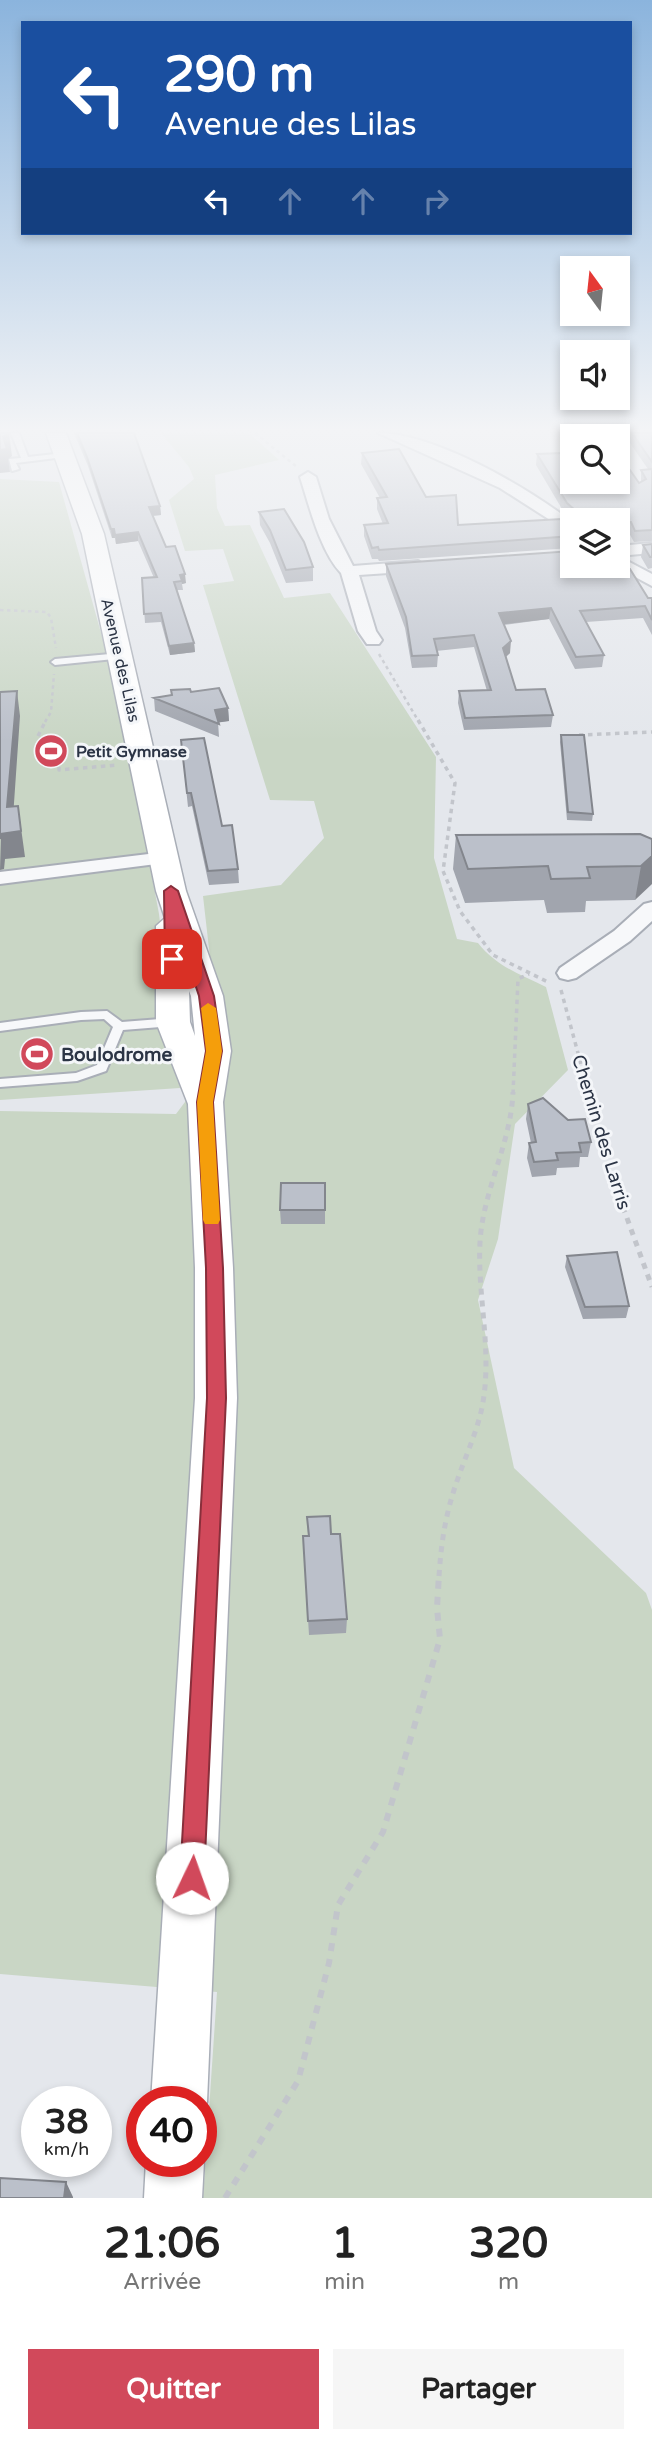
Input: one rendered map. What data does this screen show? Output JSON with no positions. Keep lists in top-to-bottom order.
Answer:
{
  "streets": {
    "street": ["Avenue des Lilas"],
    "path": ["Chemin des Larris"]
  },
  "places": {
    "sports": ["Petit Gymnase", "Boulodrome"]
  },
  "north": "top",
  "page": {
    "turn": ["290 m", "Avenue des Lilas"],
    "speed": "38 km/h",
    "limit": "40",
    "eta": [
      "21:06",
      "Arrivée",
      "1",
      "min",
      "320",
      "m"
    ],
    "buttons": ["Quitter", "Partager"]
  }
}
